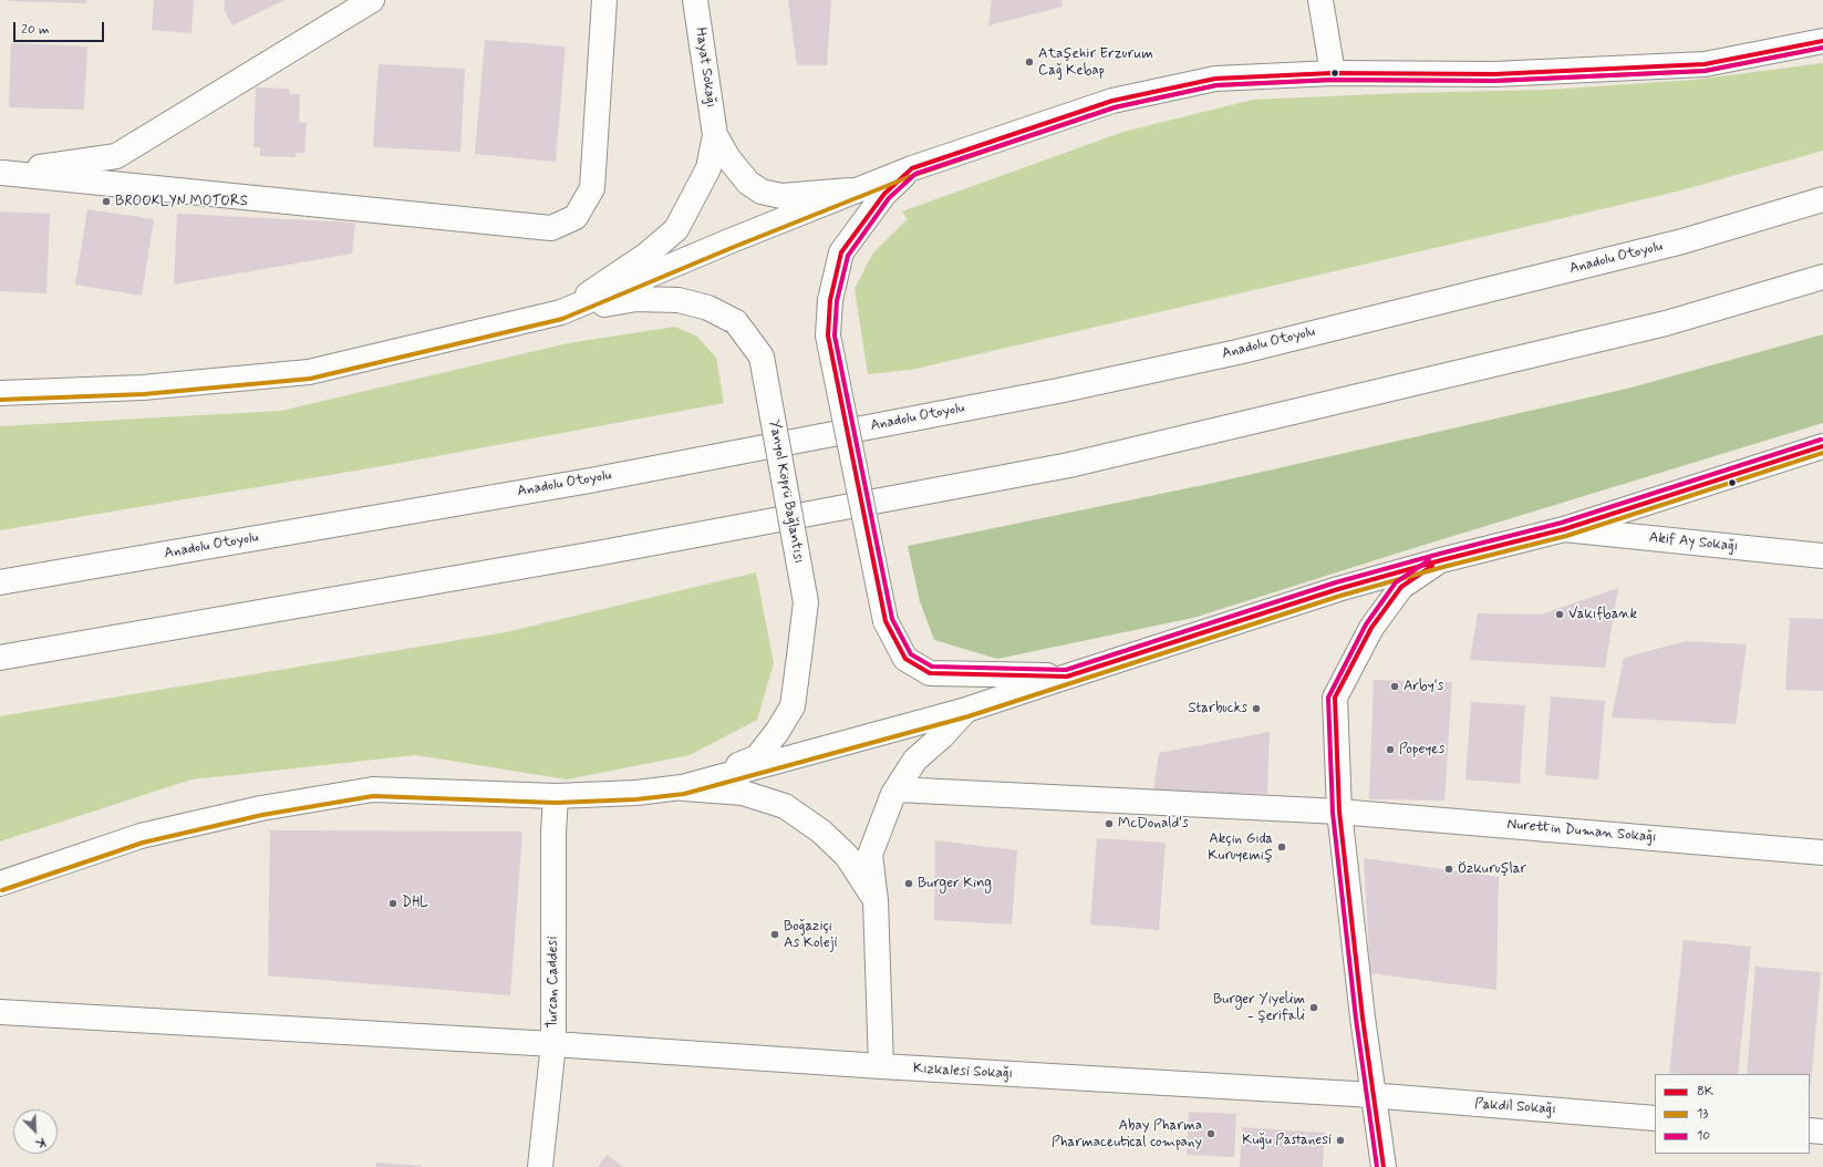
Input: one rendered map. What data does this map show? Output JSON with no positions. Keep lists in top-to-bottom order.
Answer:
{
  "streets": {
    "main road": [
      "Hayat Sokağı",
      "Anadolu Otoyolu",
      "Yanyol Köprü Bağlantısı",
      "Akif Ay Sokağı",
      "Nurettin Duman Sokağı",
      "Turcan Caddesi",
      "Kızkalesi Sokağı",
      "Pakdil Sokağı"
    ]
  },
  "crossings": [
    ["Turcan Caddesi", "Kızkalesi Sokağı"],
    ["Kızkalesi Sokağı", "Pakdil Sokağı"]
  ],
  "places": [
    "Ataşehir Erzurum Cağ Kebap",
    "BROOKLYN MOTORS",
    "Vakıfbank",
    "Arby's",
    "Starbucks",
    "Popeyes",
    "McDonald's",
    "Akçin Gıda Kuruyemiş",
    "Özkuruşlar",
    "Burger King",
    "DHL",
    "Boğaziçi As Koleji",
    "Burger Yiyelim - Şerifali",
    "Abay Pharma Pharmaceutical company",
    "Kuğu Pastanesi"
  ],
  "lines": ["transit line 8K", "transit line 13", "transit line 10"],
  "legend": ["8K", "13", "10"],
  "scale_bar": "20 m",
  "north": "bottom right"
}
